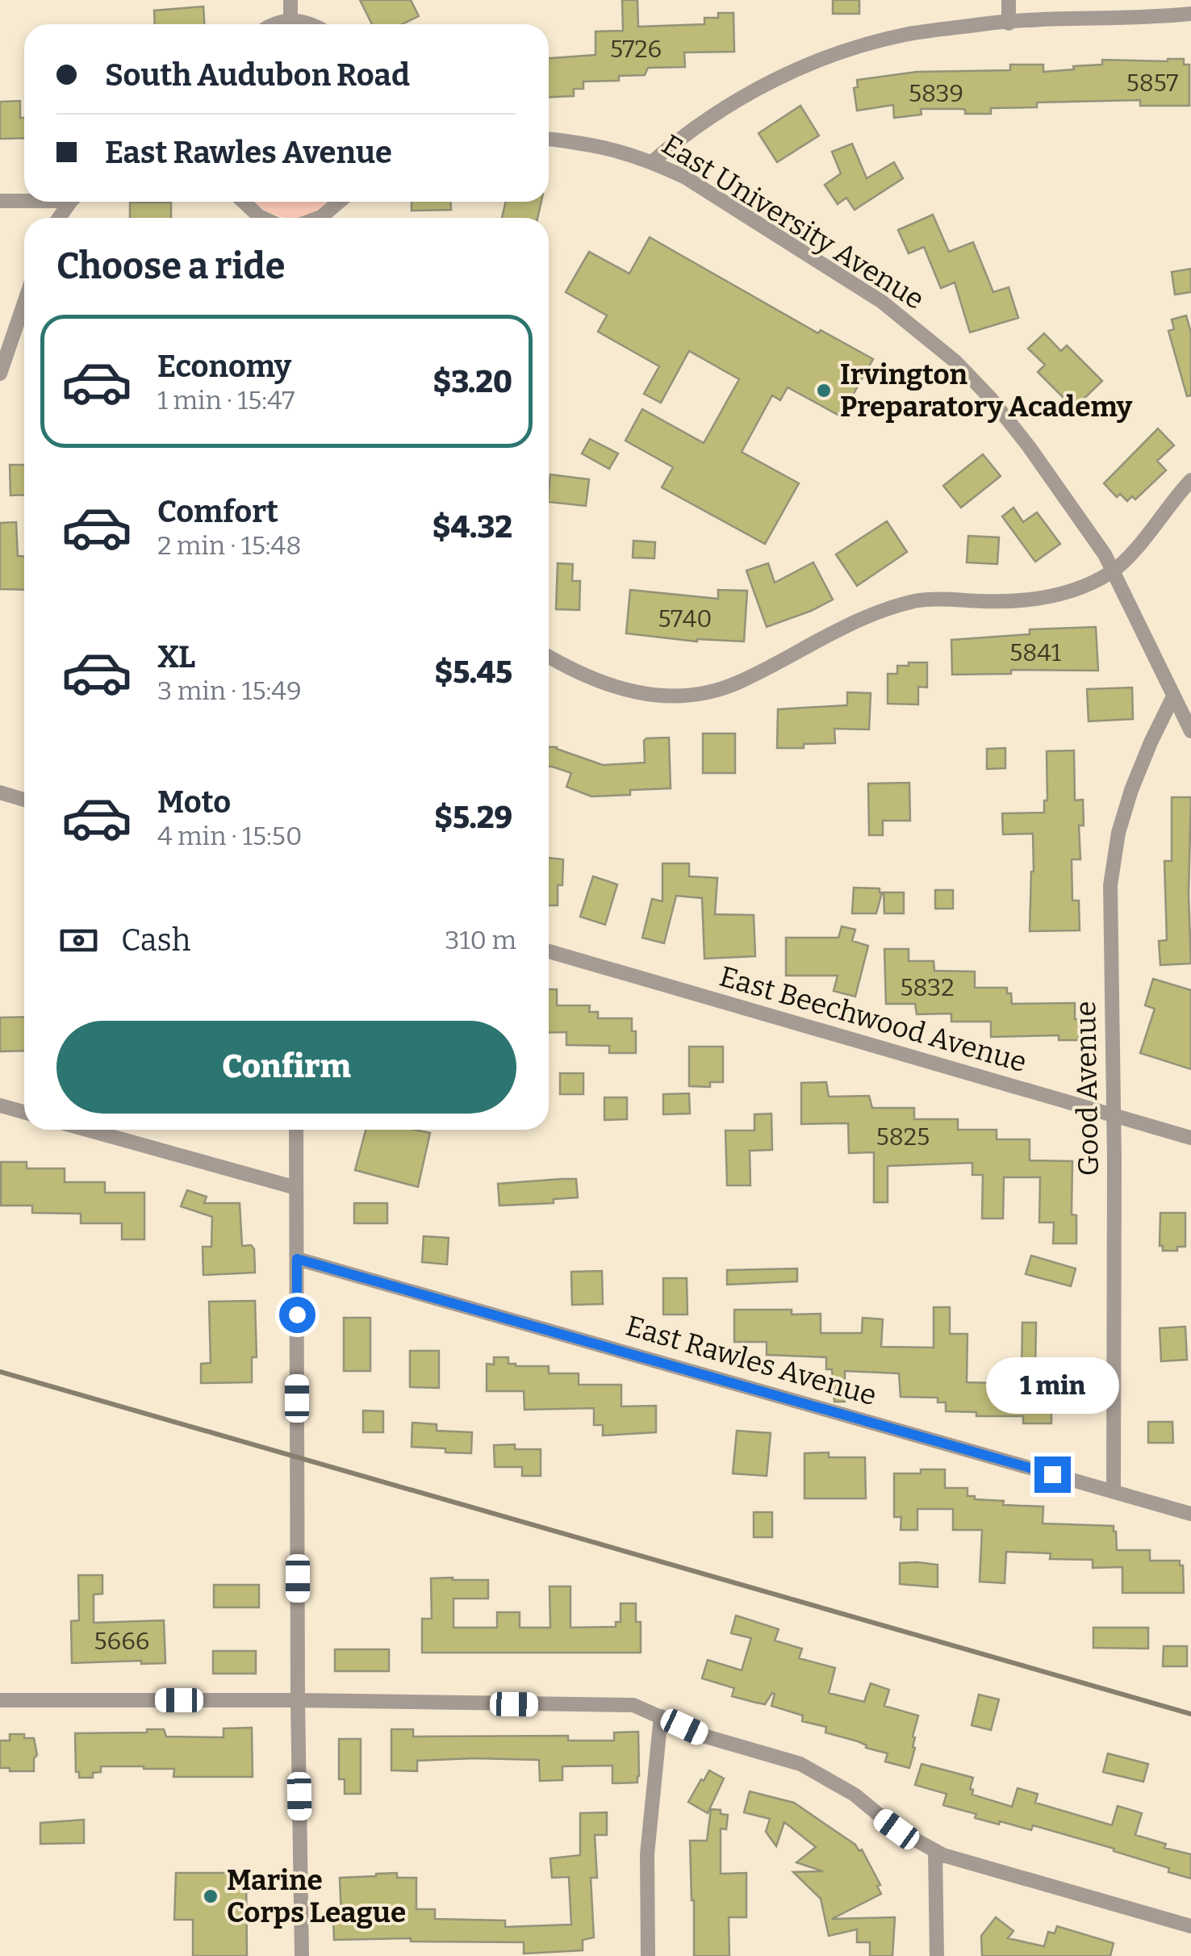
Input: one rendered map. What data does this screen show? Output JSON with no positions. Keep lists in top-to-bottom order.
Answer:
{
  "streets": {
    "street": [
      "East University Avenue",
      "East Beechwood Avenue",
      "Good Avenue",
      "East Rawles Avenue"
    ]
  },
  "crossings": [
    ["East University Avenue", "Good Avenue"],
    ["East Beechwood Avenue", "Good Avenue"],
    ["Good Avenue", "East Rawles Avenue"]
  ],
  "places": ["Irvington Preparatory Academy", "Marine Corps League"],
  "house_numbers": [
    "5726",
    "5857",
    "5839",
    "5740",
    "5841",
    "5832",
    "5825",
    "5666"
  ],
  "page": {
    "banner": ["South Audubon Road", "East Rawles Avenue"],
    "heading": "Choose a ride",
    "list": [
      {
        "name": "Economy",
        "note": "1 min · 15:47",
        "value": "$3.20"
      },
      {
        "name": "Comfort",
        "note": "2 min · 15:48",
        "value": "$4.32"
      },
      {
        "name": "XL",
        "note": "3 min · 15:49",
        "value": "$5.45"
      },
      {
        "name": "Moto",
        "note": "4 min · 15:50",
        "value": "$5.29"
      }
    ],
    "pay": ["Cash", "310 m"],
    "buttons": "Confirm",
    "bubble": "1 min"
  }
}
